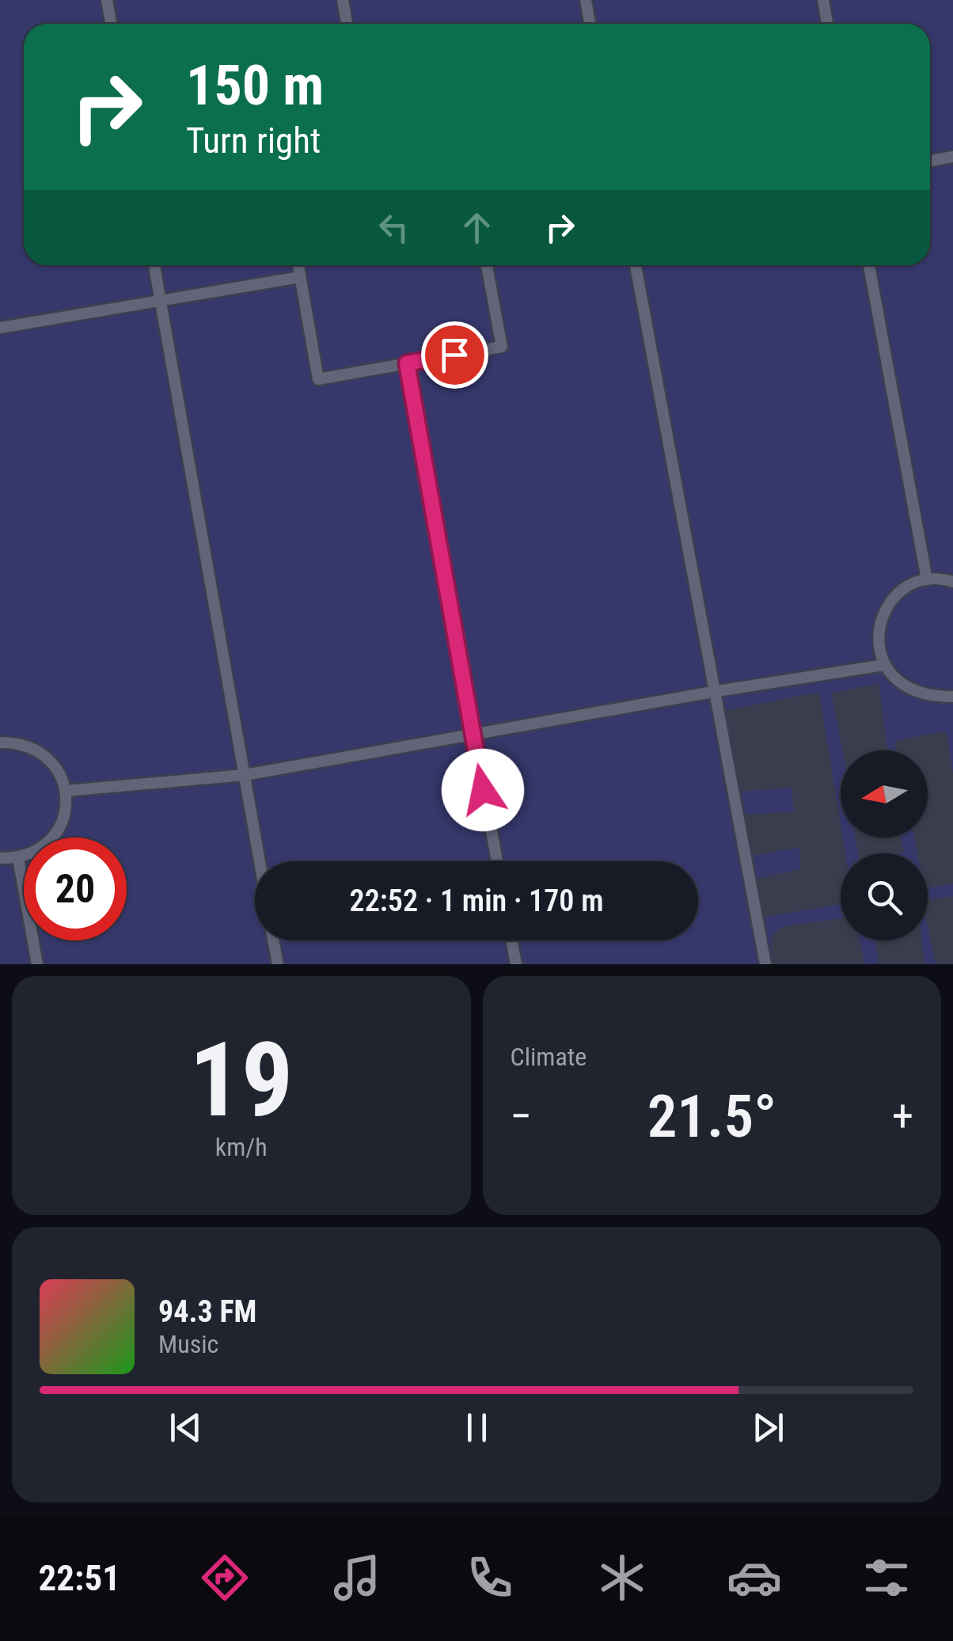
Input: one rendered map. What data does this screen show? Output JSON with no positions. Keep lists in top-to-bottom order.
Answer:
{
  "north": "left",
  "page": {
    "turn": ["150 m", "Turn right"],
    "limit": "20",
    "trip": "22:52 · 1 min · 170 m",
    "tile": [
      ["19", "km/h"],
      "Climate"
    ],
    "heat": ["−", "21.5°", "+"],
    "song": ["94.3 FM", "Music"],
    "tabs": "22:51"
  }
}
